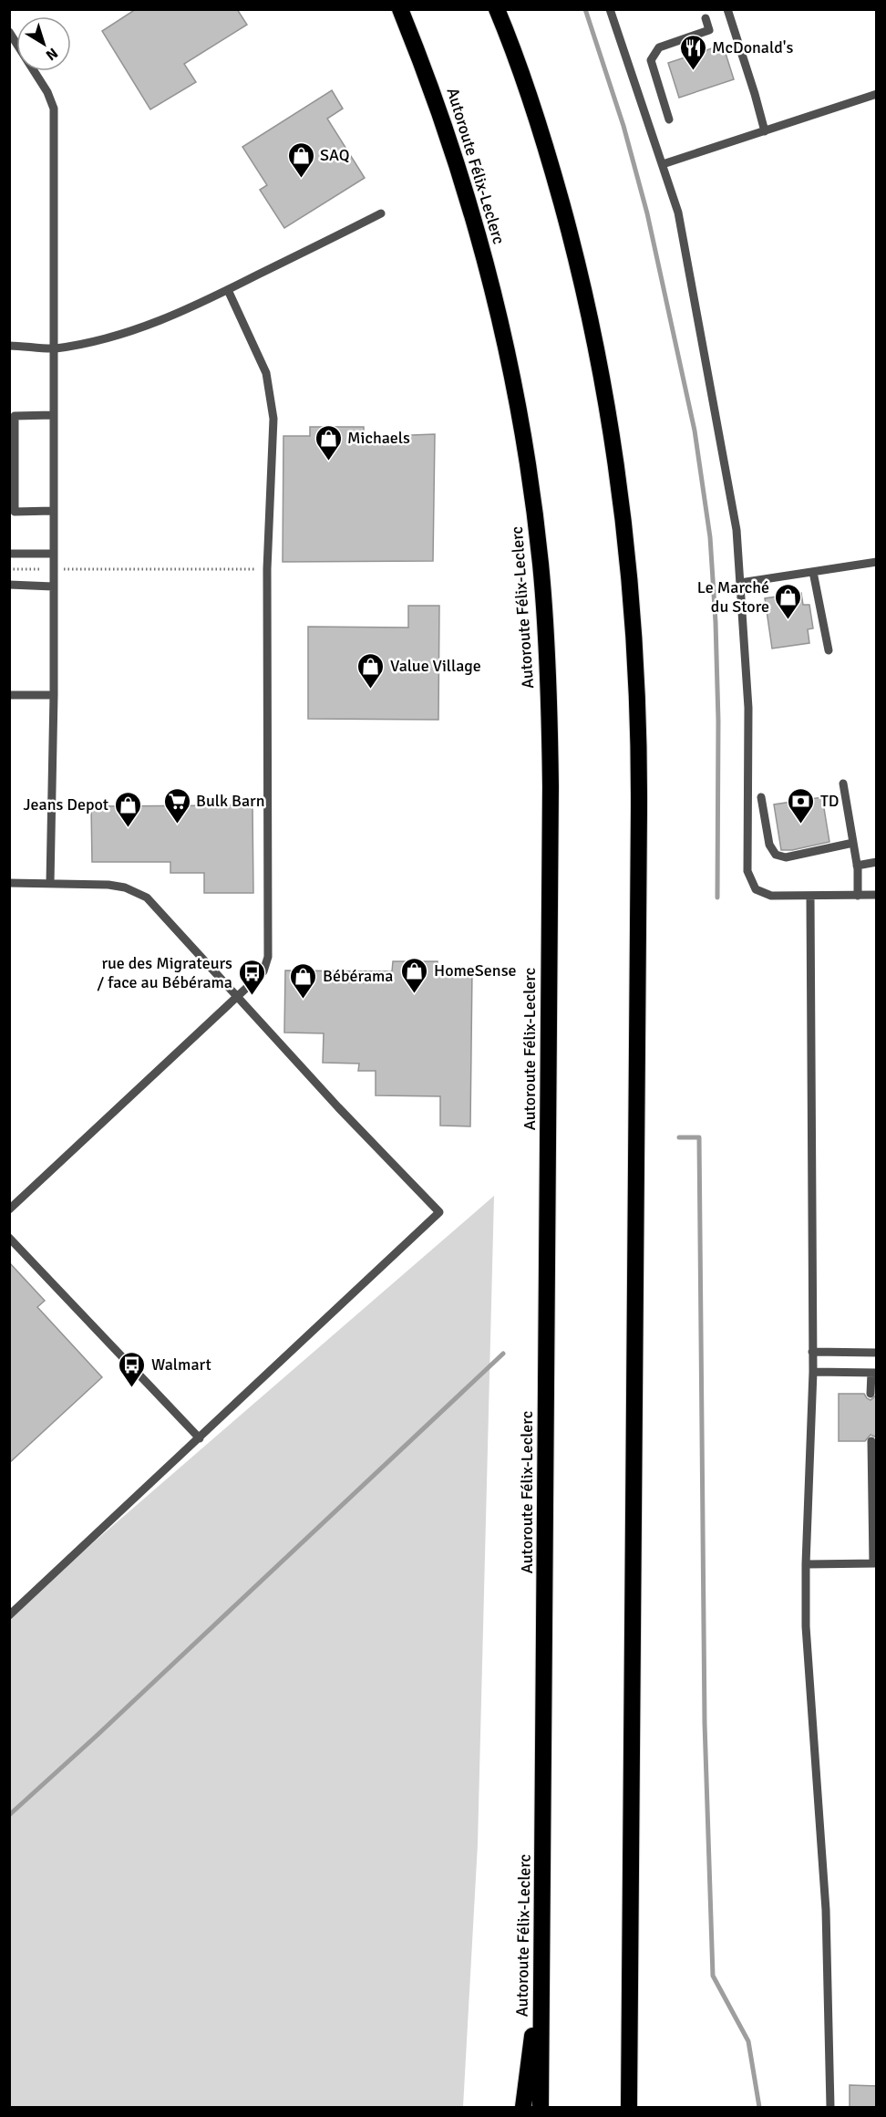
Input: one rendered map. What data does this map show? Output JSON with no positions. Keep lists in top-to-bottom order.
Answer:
{
  "streets": {
    "highway": ["Autoroute Félix-Leclerc"]
  },
  "places": {
    "restaurant": ["McDonald's"],
    "shop": [
      "SAQ",
      "Michaels",
      "Le Marché du Store",
      "Value Village",
      "Jeans Depot",
      "HomeSense",
      "Bébérama"
    ],
    "supermarket": ["Bulk Barn"],
    "bank": ["TD"],
    "bus stop": ["rue des Migrateurs / face au Bébérama", "Walmart"]
  },
  "north": "bottom right"
}
